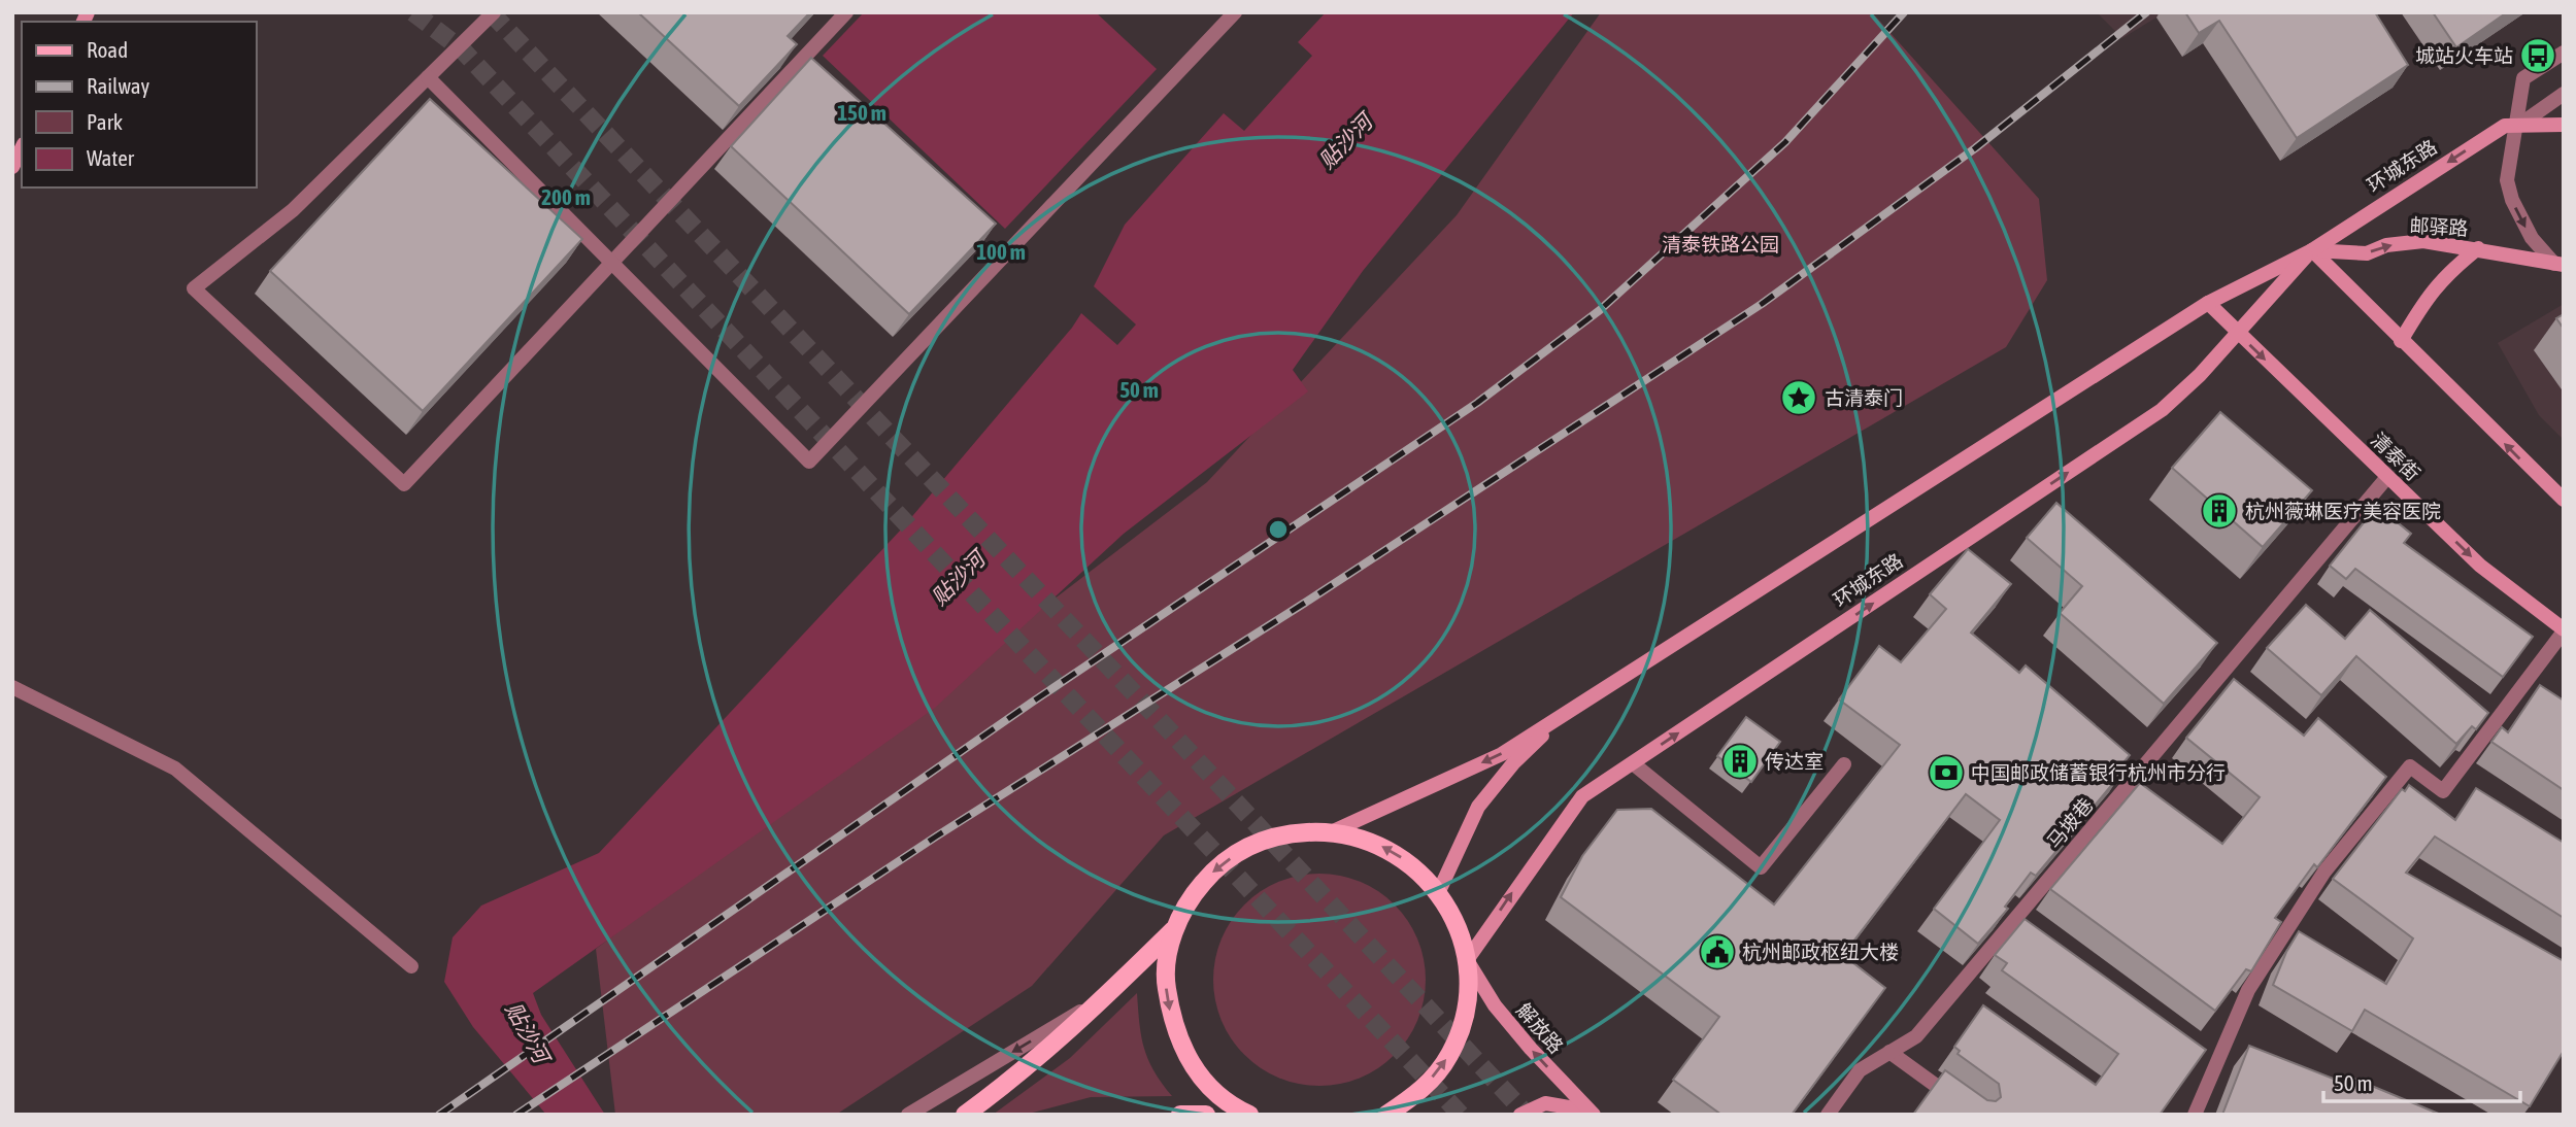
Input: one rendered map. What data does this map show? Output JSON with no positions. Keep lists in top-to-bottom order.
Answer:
{
  "streets": {
    "main road": [
      "环城东路",
      "邮驿路",
      "清泰街",
      "解放路"
    ],
    "street": ["马坡巷"]
  },
  "crossings": [
    ["环城东路", "邮驿路"],
    ["环城东路", "清泰街"],
    ["环城东路", "解放路"],
    ["清泰街", "马坡巷"]
  ],
  "one_way": ["邮驿路", "解放路"],
  "water": ["贴沙河"],
  "parks": ["清泰铁路公园"],
  "places": {
    "bus stop": ["城站火车站"],
    "place": ["古清泰门"],
    "building": ["杭州薇琳医疗美容医院", "传达室"],
    "bank": ["中国邮政储蓄银行杭州市分行"],
    "public building": ["杭州邮政枢纽大楼"]
  },
  "legend": [
    "Road",
    "Railway",
    "Park",
    "Water"
  ],
  "scale_bar": "50 m",
  "rings": [
    "150 m",
    "200 m",
    "100 m",
    "50 m"
  ]
}
